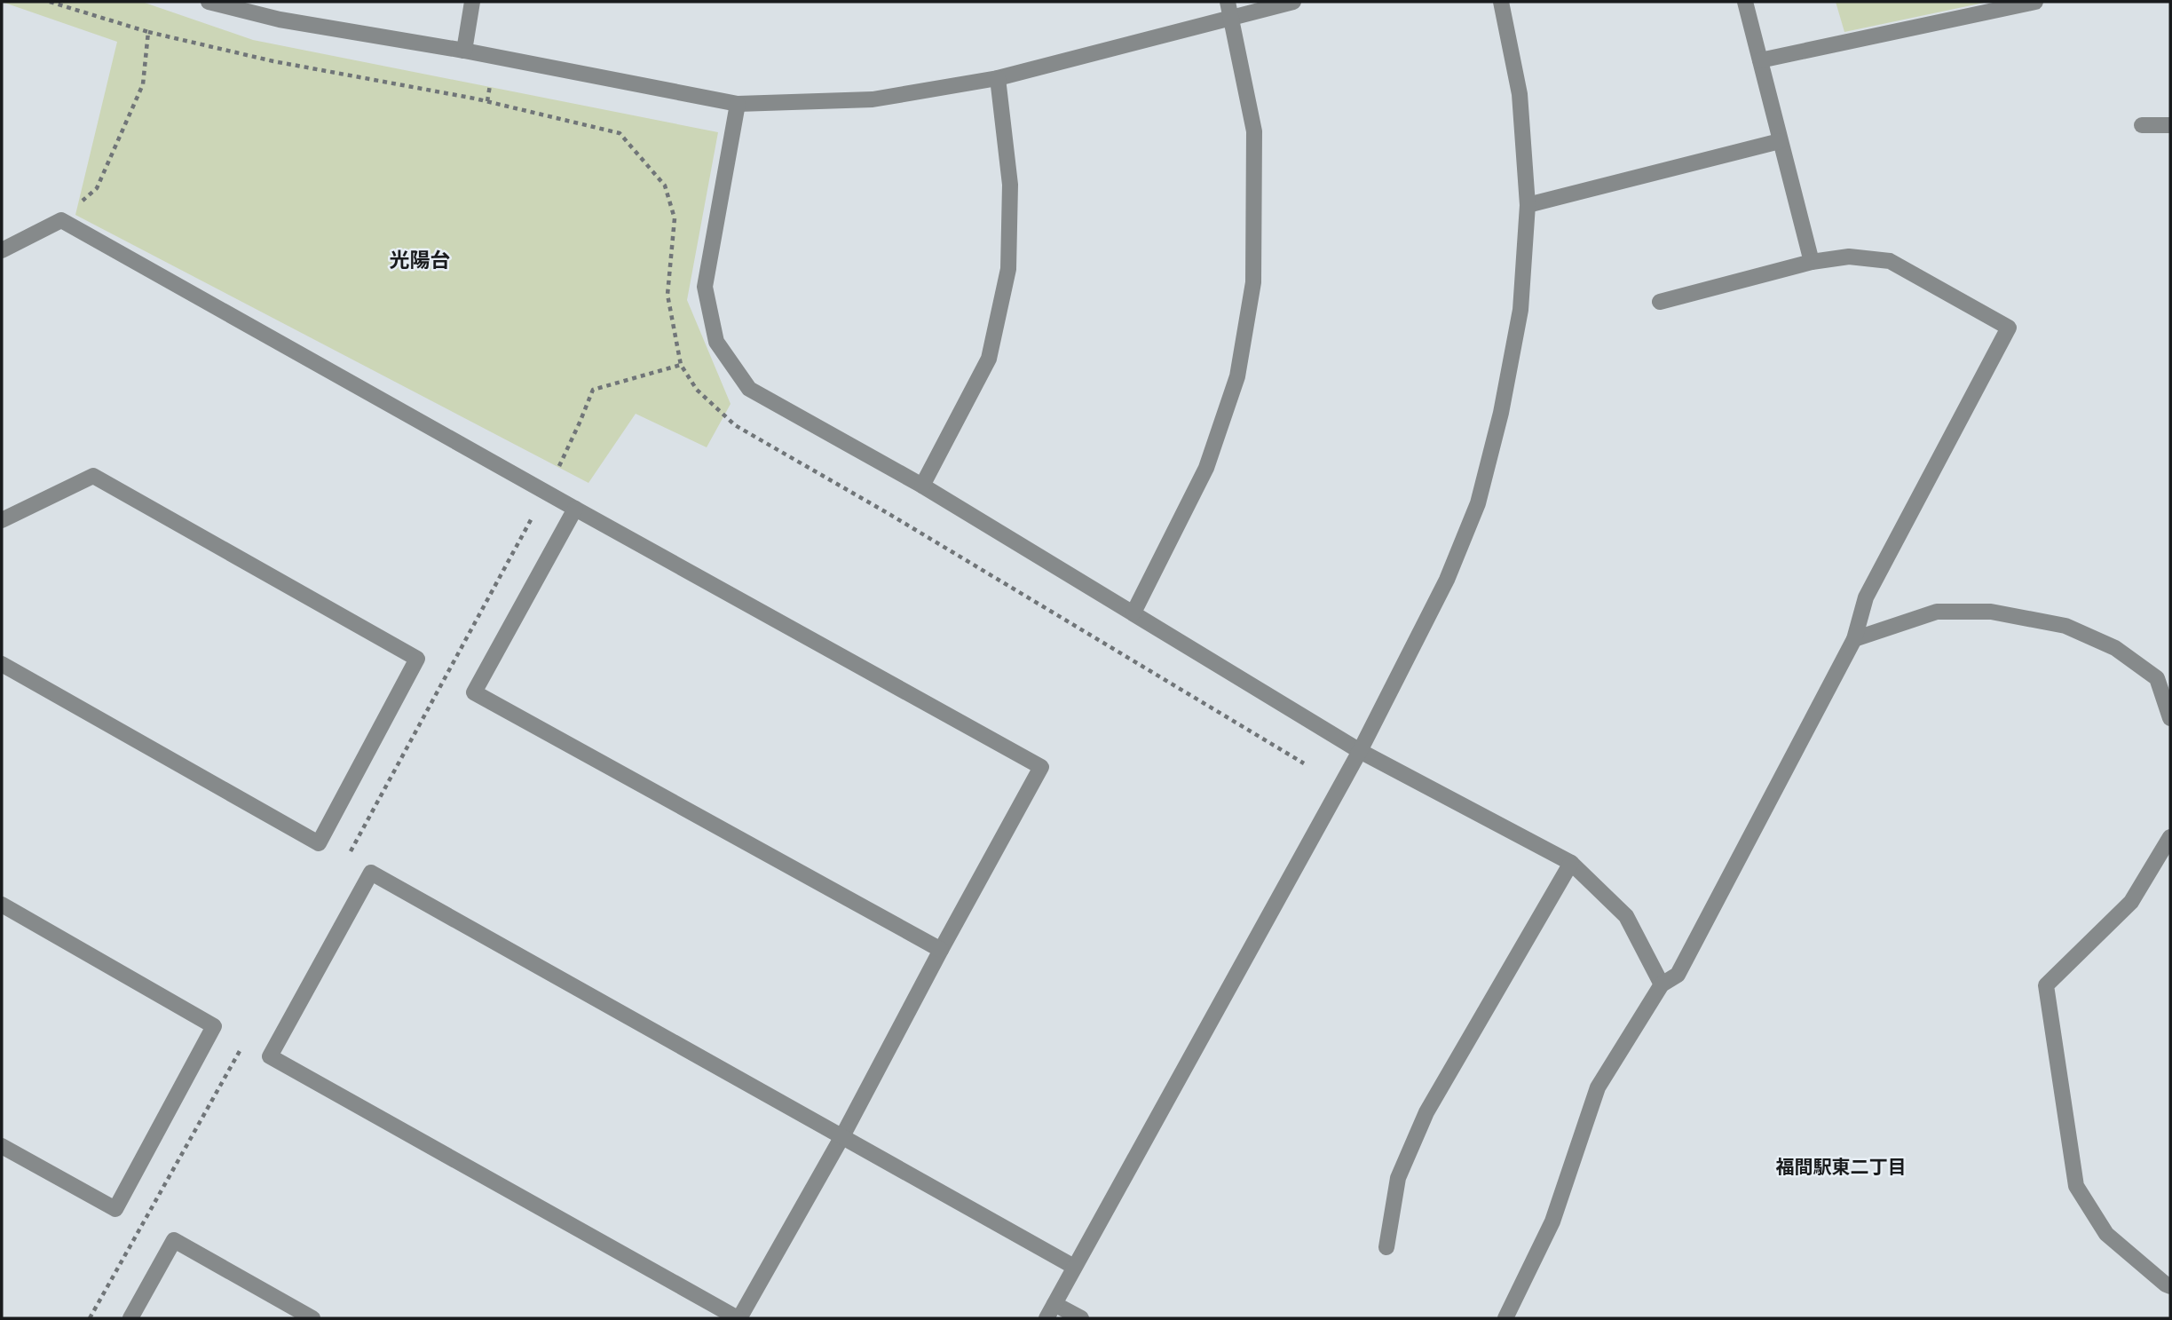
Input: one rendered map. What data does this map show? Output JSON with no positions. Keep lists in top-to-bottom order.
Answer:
{
  "districts": ["光陽台", "福間駅東二丁目"]
}
